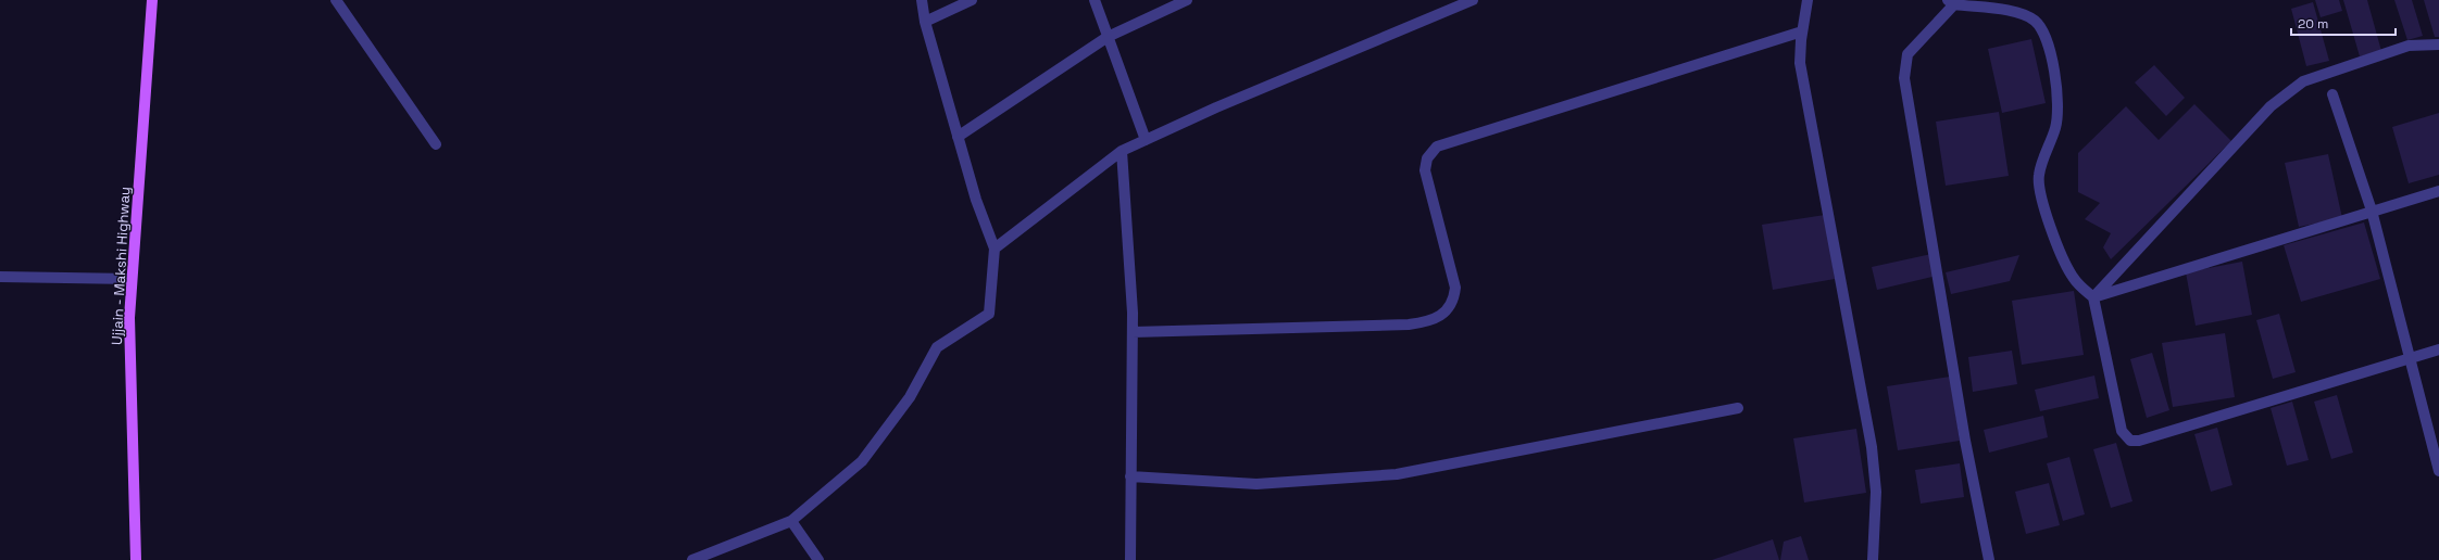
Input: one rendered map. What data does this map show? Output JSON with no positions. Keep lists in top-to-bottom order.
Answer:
{
  "streets": {
    "main road": ["Ujjain - Makshi Highway"]
  },
  "scale_bar": "20 m"
}
